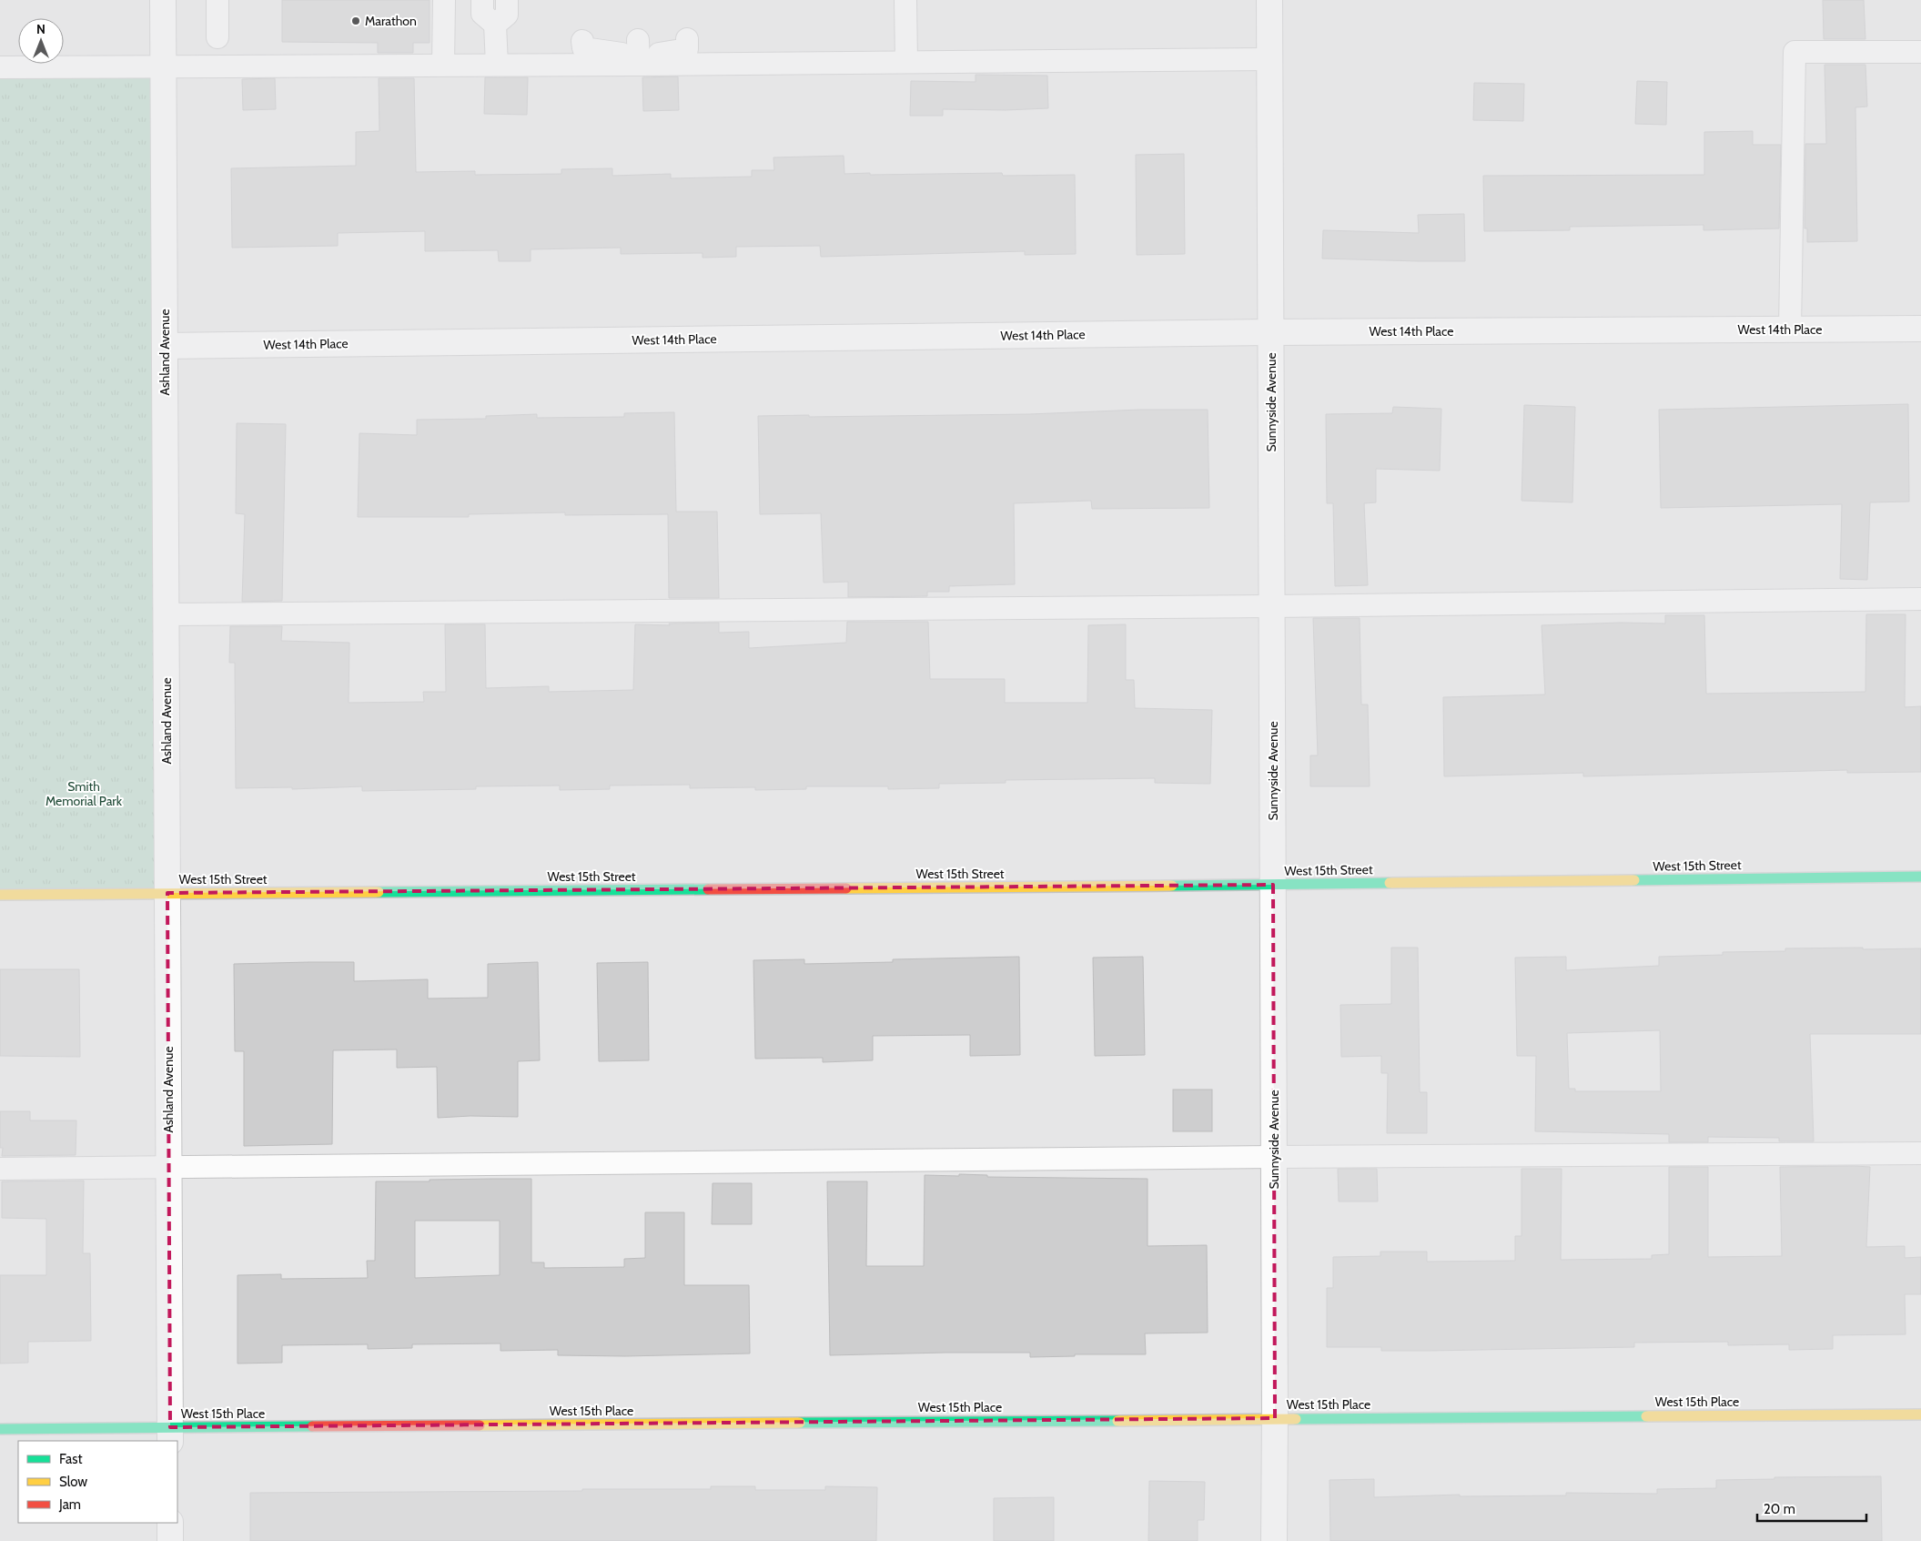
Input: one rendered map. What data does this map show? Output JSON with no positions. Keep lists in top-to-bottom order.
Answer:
{
  "streets": {
    "street": [
      "West 14th Place",
      "Ashland Avenue",
      "Sunnyside Avenue",
      "West 15th Street",
      "West 15th Place"
    ]
  },
  "crossings": [
    ["West 14th Place", "Ashland Avenue"],
    ["West 14th Place", "Sunnyside Avenue"],
    ["Ashland Avenue", "West 15th Street"],
    ["Ashland Avenue", "West 15th Place"],
    ["Sunnyside Avenue", "West 15th Street"],
    ["Sunnyside Avenue", "West 15th Place"]
  ],
  "parks": ["Smith Memorial Park"],
  "places": ["Marathon"],
  "legend": ["Fast", "Slow", "Jam"],
  "scale_bar": "20 m",
  "north": "top"
}
